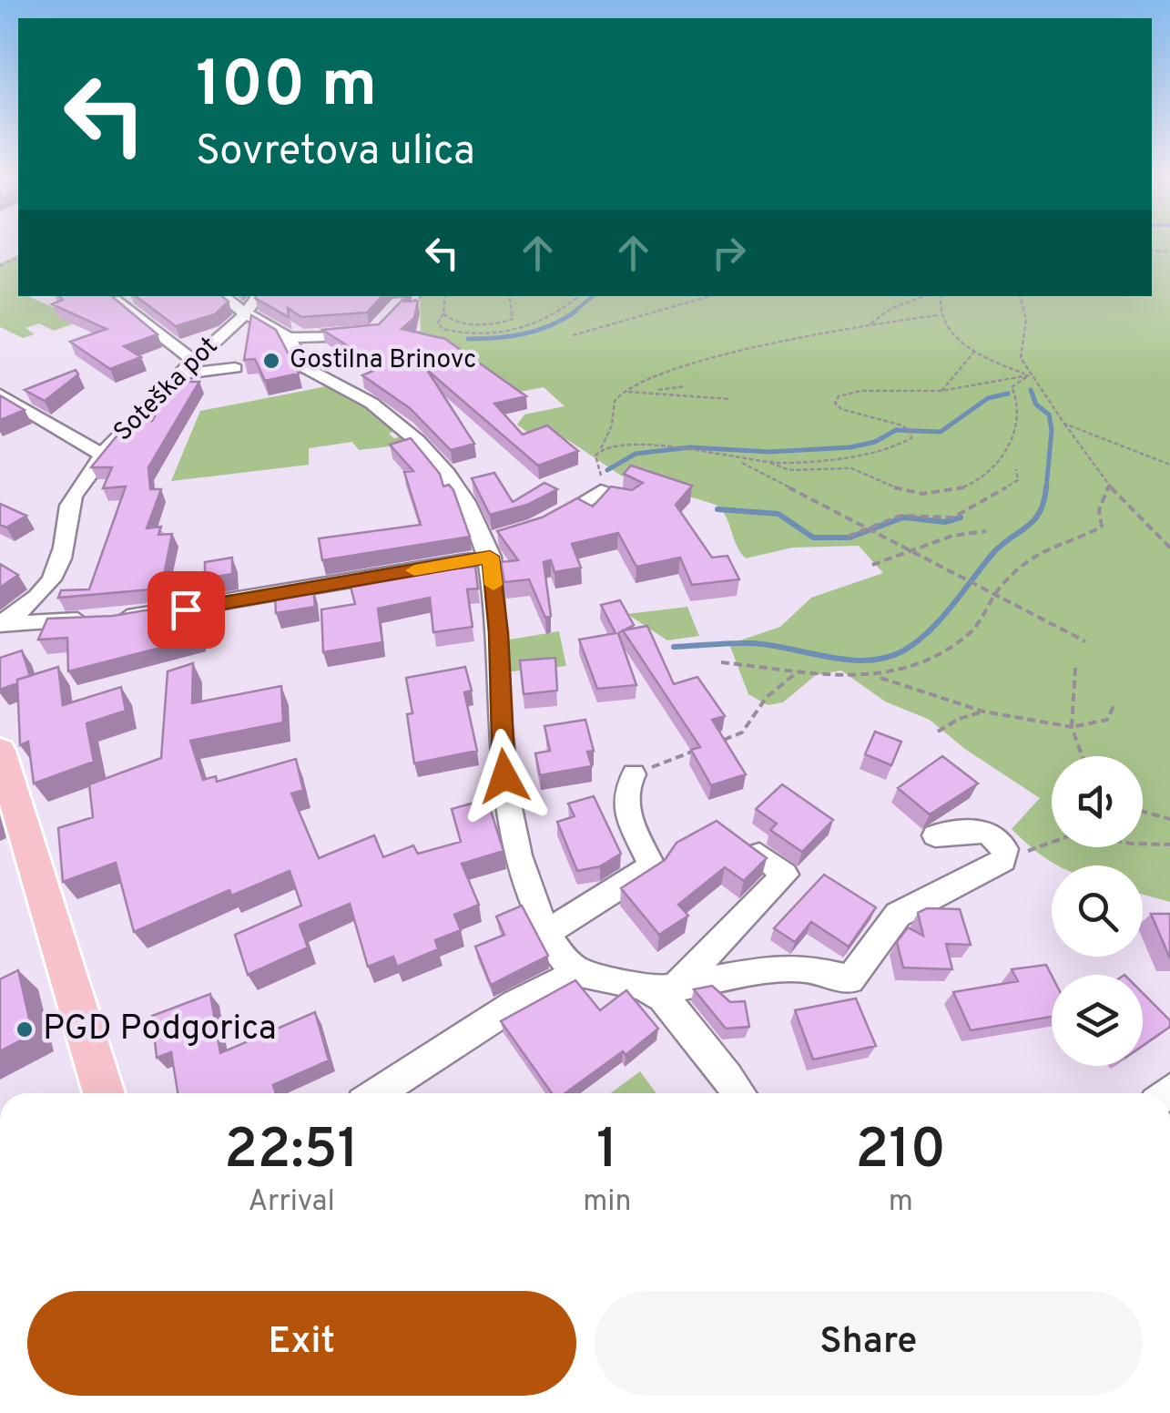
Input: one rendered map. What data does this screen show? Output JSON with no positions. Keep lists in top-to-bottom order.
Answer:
{
  "streets": {
    "street": ["Soteška pot"]
  },
  "places": ["Gostilna Brinovc", "PGD Podgorica"],
  "page": {
    "turn": ["100 m", "Sovretova ulica"],
    "eta": [
      "22:51",
      "Arrival",
      "1",
      "min",
      "210",
      "m"
    ],
    "buttons": ["Exit", "Share"]
  }
}
